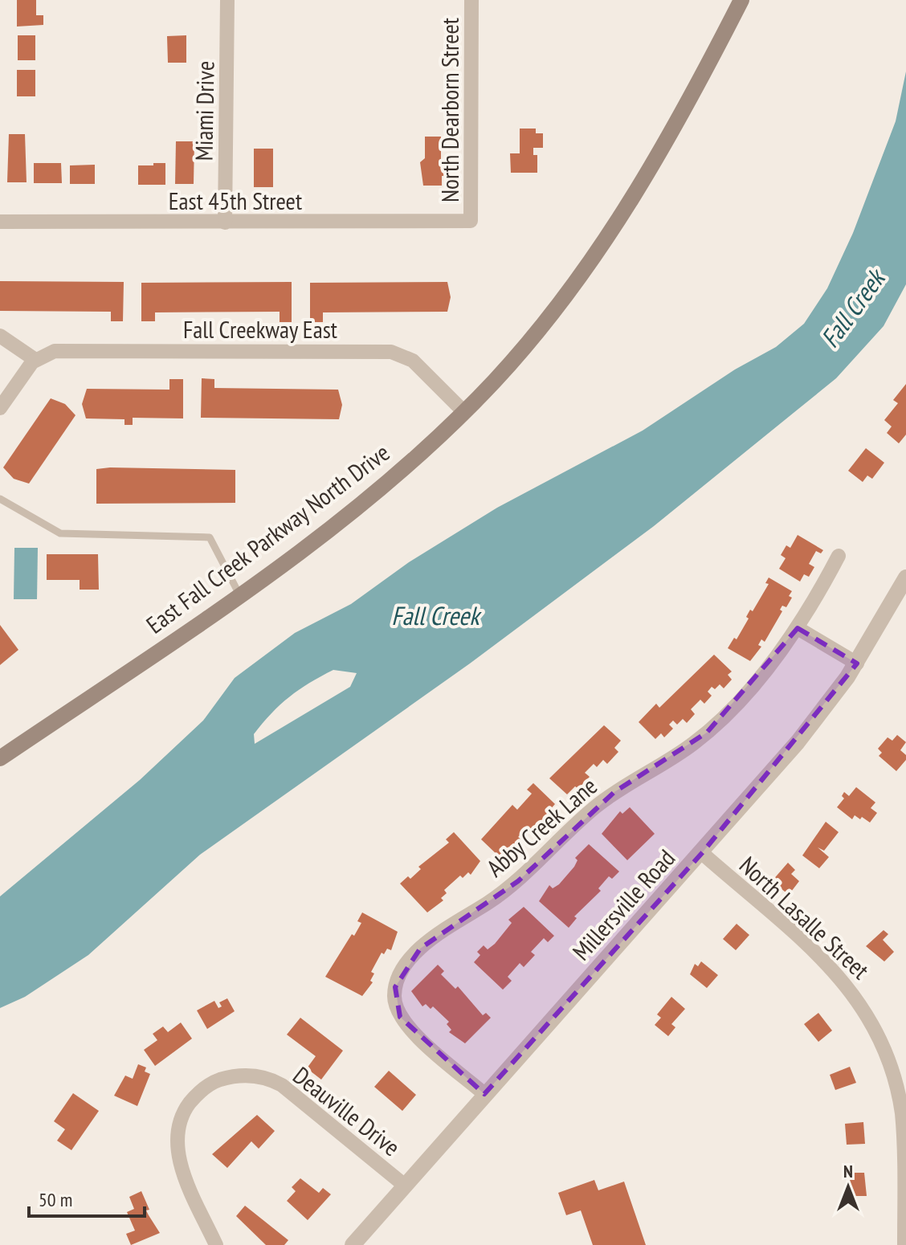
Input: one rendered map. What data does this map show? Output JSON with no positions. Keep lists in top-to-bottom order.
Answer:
{
  "streets": {
    "main road": ["East Fall Creek Parkway North Drive"],
    "street": [
      "North Dearborn Street",
      "Miami Drive",
      "East 45th Street",
      "Fall Creekway East",
      "Abby Creek Lane",
      "Millersville Road",
      "North Lasalle Street",
      "Deauville Drive"
    ]
  },
  "crossings": [
    ["North Dearborn Street", "East 45th Street"],
    ["Miami Drive", "East 45th Street"],
    ["Fall Creekway East", "East Fall Creek Parkway North Drive"],
    ["Abby Creek Lane", "Millersville Road"],
    ["Millersville Road", "North Lasalle Street"],
    ["Millersville Road", "Deauville Drive"]
  ],
  "water": ["Fall Creek"],
  "scale_bar": "50 m",
  "north": "top"
}
